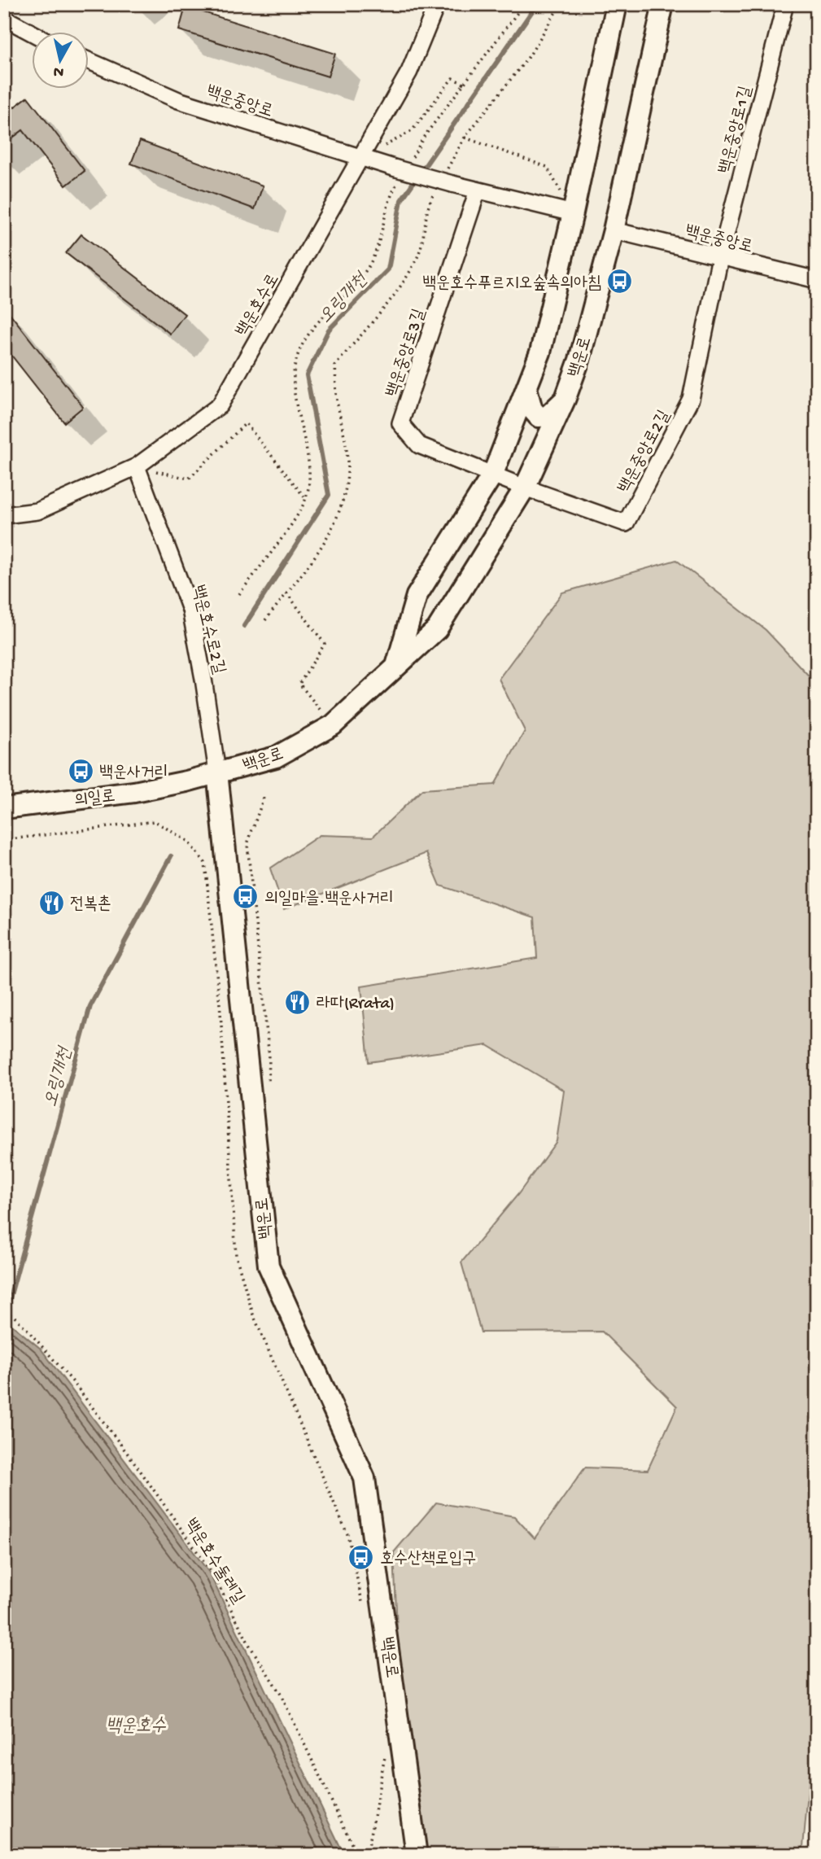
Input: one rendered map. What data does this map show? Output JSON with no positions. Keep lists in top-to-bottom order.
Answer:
{
  "streets": {
    "main road": ["백운로", "의일로"],
    "street": [
      "백운중앙로",
      "백운중앙로1길",
      "백운호수로",
      "백운중앙로3길",
      "백운중앙로2길",
      "백운호수로2길"
    ],
    "path": ["백운호수둘레길"]
  },
  "crossings": [
    ["백운중앙로", "백운중앙로1길"],
    ["백운중앙로", "백운호수로"],
    ["백운중앙로", "백운로"],
    ["백운중앙로", "백운중앙로2길"],
    ["백운중앙로1길", "백운중앙로2길"],
    ["백운호수로", "백운호수로2길"],
    ["백운중앙로3길", "백운중앙로2길"],
    ["백운로", "백운중앙로2길"],
    ["백운로", "백운호수로2길"],
    ["백운로", "의일로"],
    ["백운호수로2길", "의일로"]
  ],
  "water": ["오링개천", "백운호수"],
  "places": {
    "bus stop": [
      "백운호수푸르지오숲속의아침",
      "백운사거리",
      "의일마을.백운사거리",
      "호수산책로입구"
    ],
    "restaurant": ["전복촌", "라따(Rrata)"]
  },
  "north": "bottom"
}
